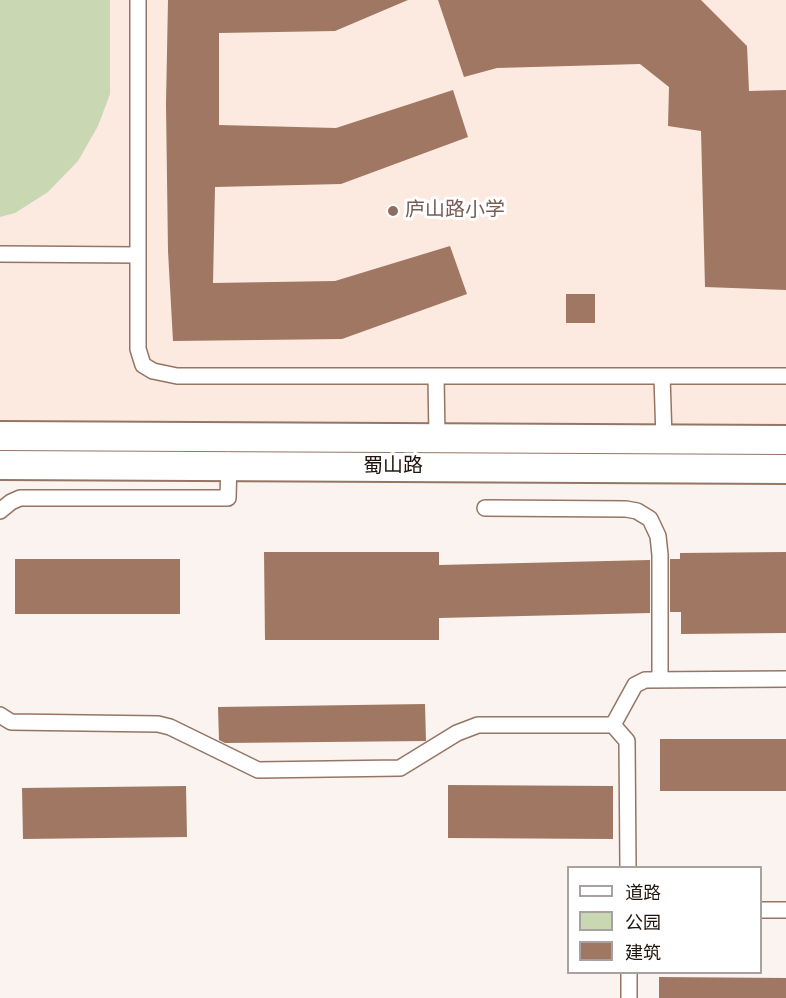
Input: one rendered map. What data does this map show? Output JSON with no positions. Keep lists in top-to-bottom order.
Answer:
{
  "streets": {
    "street": ["蜀山路"]
  },
  "places": ["庐山路小学"],
  "legend": ["道路", "公园", "建筑"]
}
